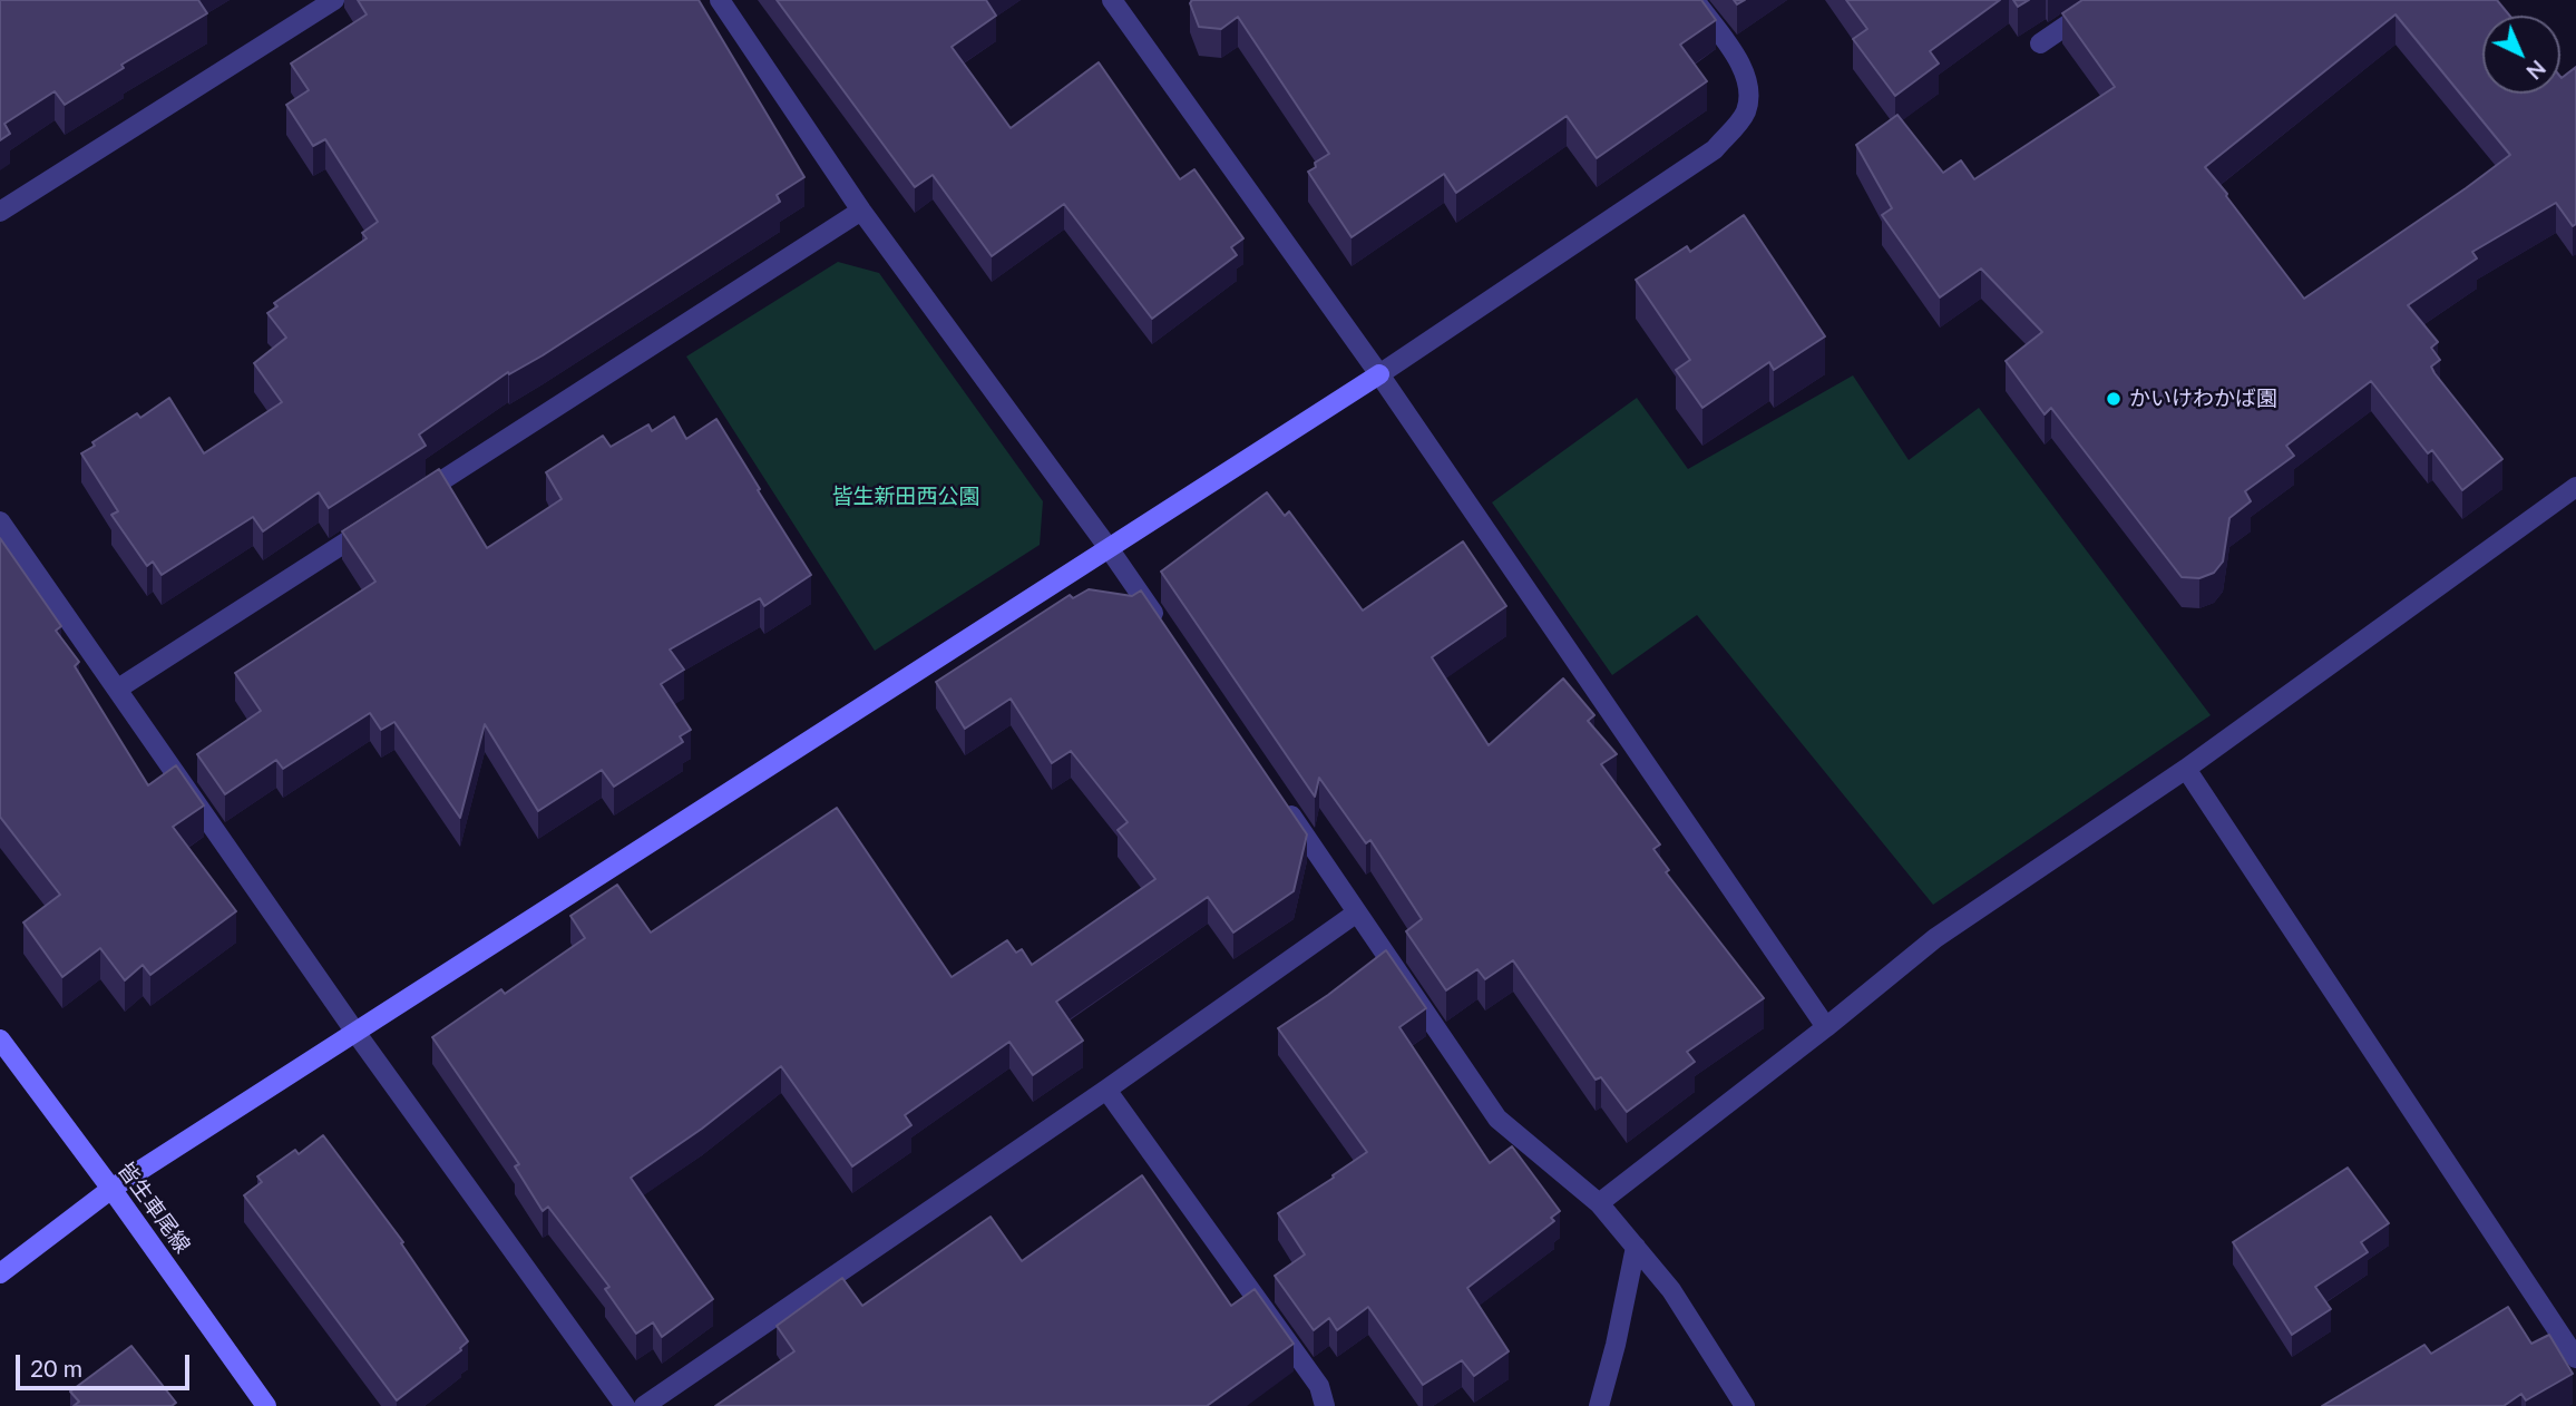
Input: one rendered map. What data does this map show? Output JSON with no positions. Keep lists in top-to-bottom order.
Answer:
{
  "streets": {
    "street": ["皆生車尾線"]
  },
  "parks": ["皆生新田西公園"],
  "places": ["かいけわかば園"],
  "scale_bar": "20 m",
  "north": "bottom right"
}
